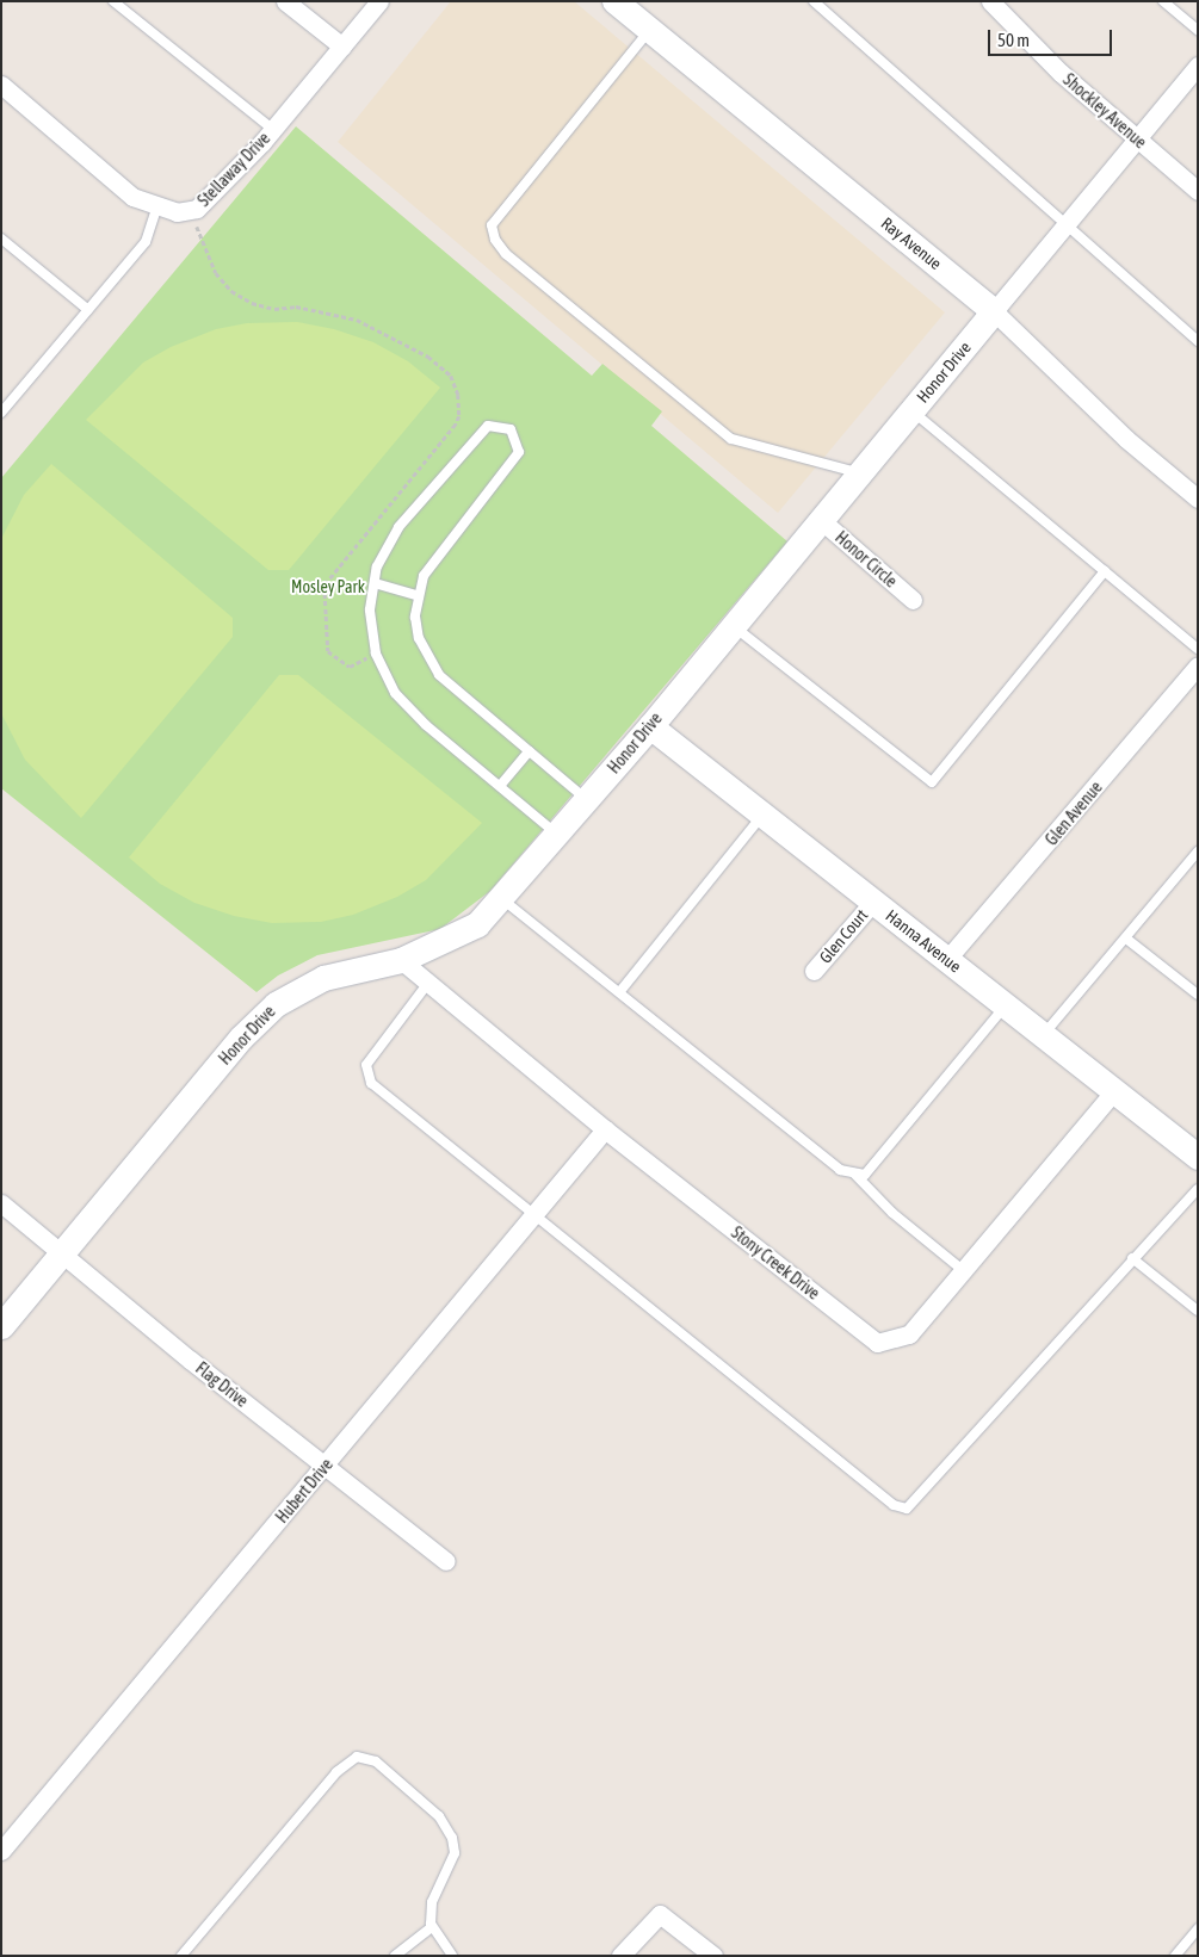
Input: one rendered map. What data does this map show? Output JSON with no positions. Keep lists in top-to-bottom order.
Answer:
{
  "streets": {
    "street": [
      "Shockley Avenue",
      "Stellaway Drive",
      "Ray Avenue",
      "Honor Drive",
      "Honor Circle",
      "Glen Avenue",
      "Glen Court",
      "Hanna Avenue",
      "Stony Creek Drive",
      "Flag Drive",
      "Hubert Drive"
    ]
  },
  "crossings": [
    ["Shockley Avenue", "Honor Drive"],
    ["Ray Avenue", "Honor Drive"],
    ["Honor Drive", "Honor Circle"],
    ["Honor Drive", "Hanna Avenue"],
    ["Honor Drive", "Stony Creek Drive"],
    ["Honor Drive", "Flag Drive"],
    ["Glen Avenue", "Hanna Avenue"],
    ["Glen Court", "Hanna Avenue"],
    ["Hanna Avenue", "Stony Creek Drive"],
    ["Stony Creek Drive", "Hubert Drive"],
    ["Flag Drive", "Hubert Drive"]
  ],
  "parks": ["Mosley Park"],
  "scale_bar": "50 m"
}
